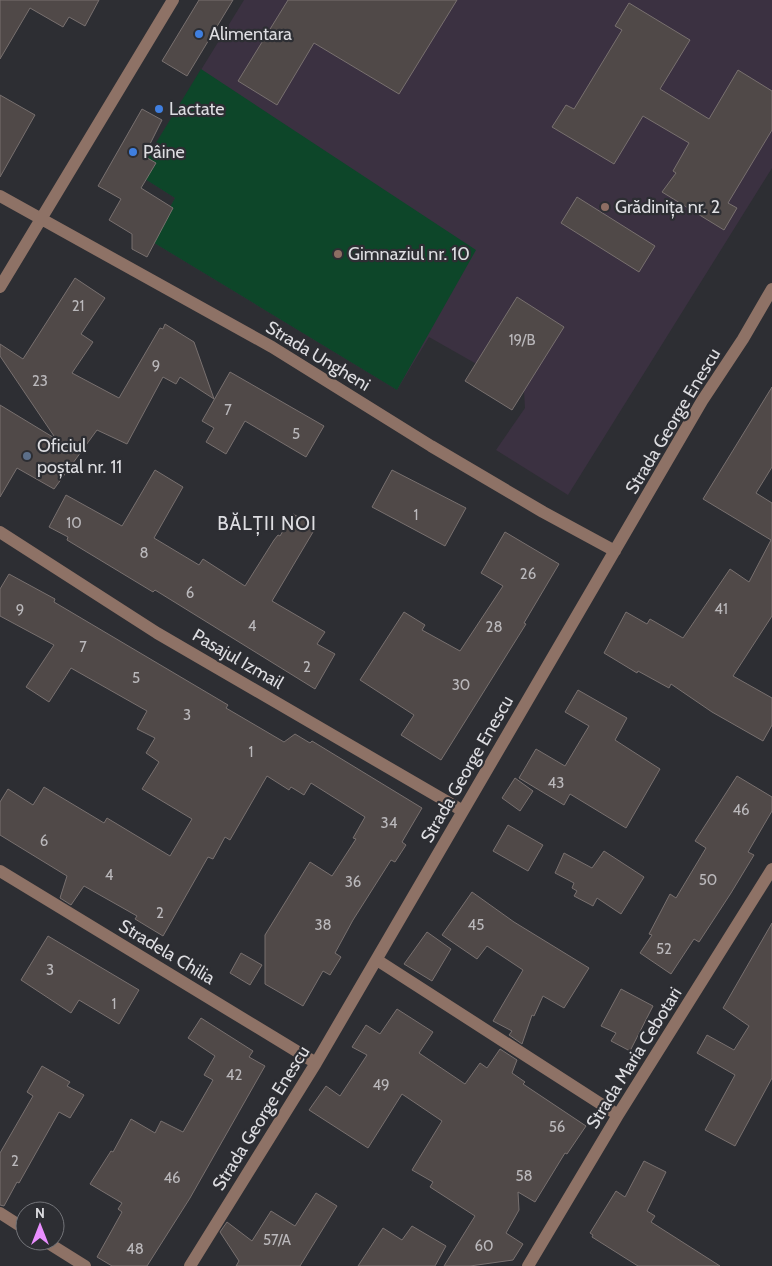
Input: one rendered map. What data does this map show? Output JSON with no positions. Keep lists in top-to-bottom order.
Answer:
{
  "streets": {
    "street": [
      "Strada Ungheni",
      "Strada George Enescu",
      "Pasajul Izmail",
      "Stradela Chilia",
      "Strada Maria Cebotari"
    ]
  },
  "crossings": [
    ["Strada Ungheni", "Strada George Enescu"],
    ["Strada George Enescu", "Pasajul Izmail"],
    ["Strada George Enescu", "Stradela Chilia"]
  ],
  "districts": ["BĂLȚII NOI"],
  "places": [
    "Alimentara",
    "Lactate",
    "Pâine",
    "Grădinița nr. 2",
    "Gimnaziul nr. 10",
    "Oficiul poștal nr. 11"
  ],
  "house_numbers": [
    "21",
    "19/B",
    "9",
    "23",
    "7",
    "5",
    "1",
    "10",
    "8",
    "26",
    "6",
    "41",
    "9",
    "4",
    "28",
    "7",
    "2",
    "5",
    "30",
    "3",
    "1",
    "43",
    "46",
    "34",
    "6",
    "4",
    "50",
    "36",
    "2",
    "38",
    "45",
    "52",
    "3",
    "1",
    "42",
    "49",
    "56",
    "2",
    "58",
    "46",
    "57/A",
    "60",
    "48"
  ],
  "north": "top"
}
